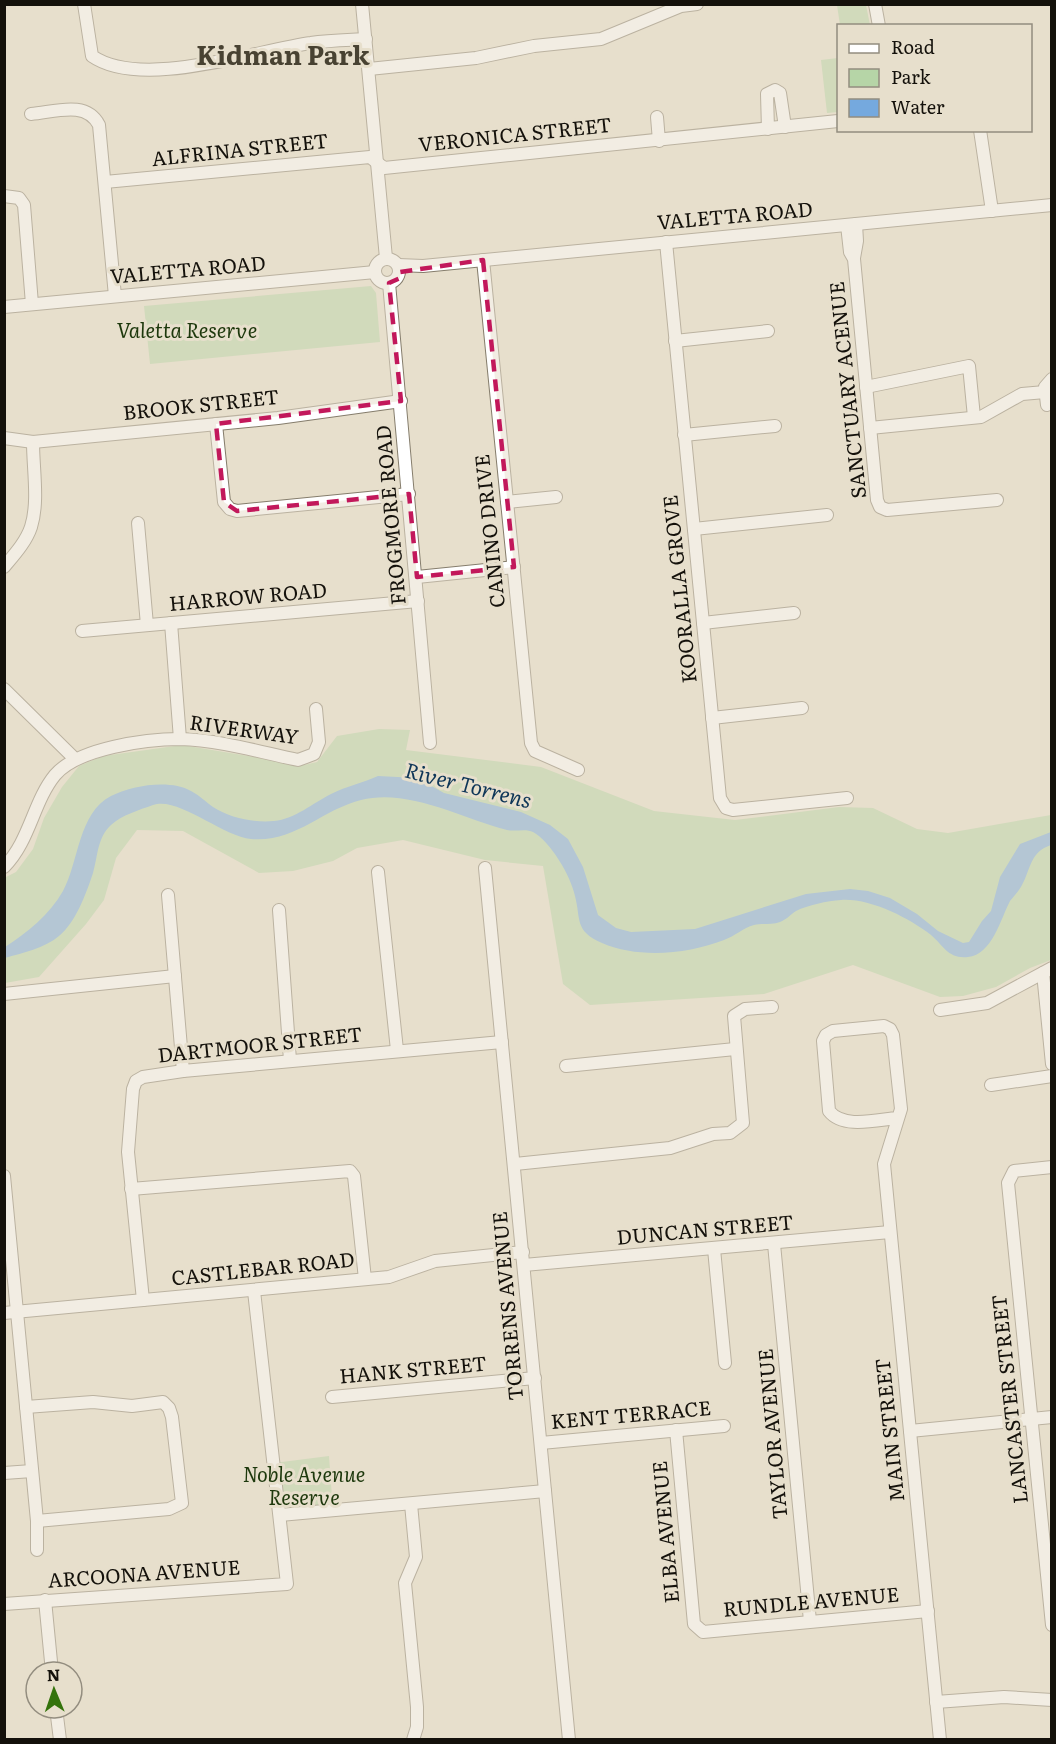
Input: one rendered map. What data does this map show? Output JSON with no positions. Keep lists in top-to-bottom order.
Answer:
{
  "streets": {
    "street": [
      "VERONICA STREET",
      "ALFRINA STREET",
      "VALETTA ROAD",
      "SANCTUARY ACENUE",
      "BROOK STREET",
      "FROGMORE ROAD",
      "CANINO DRIVE",
      "KOORALLA GROVE",
      "HARROW ROAD",
      "RIVERWAY",
      "DARTMOOR STREET",
      "DUNCAN STREET",
      "CASTLEBAR ROAD",
      "TORRENS AVENUE",
      "HANK STREET",
      "LANCASTER STREET",
      "KENT TERRACE",
      "MAIN STREET",
      "TAYLOR AVENUE",
      "ELBA AVENUE",
      "ARCOONA AVENUE",
      "RUNDLE AVENUE"
    ]
  },
  "crossings": [
    ["VERONICA STREET", "ALFRINA STREET"],
    ["VALETTA ROAD", "SANCTUARY ACENUE"],
    ["VALETTA ROAD", "FROGMORE ROAD"],
    ["VALETTA ROAD", "CANINO DRIVE"],
    ["VALETTA ROAD", "KOORALLA GROVE"],
    ["BROOK STREET", "FROGMORE ROAD"],
    ["FROGMORE ROAD", "HARROW ROAD"],
    ["DARTMOOR STREET", "CASTLEBAR ROAD"],
    ["DARTMOOR STREET", "TORRENS AVENUE"],
    ["DUNCAN STREET", "CASTLEBAR ROAD"],
    ["DUNCAN STREET", "TORRENS AVENUE"],
    ["DUNCAN STREET", "MAIN STREET"],
    ["DUNCAN STREET", "TAYLOR AVENUE"],
    ["CASTLEBAR ROAD", "TORRENS AVENUE"],
    ["TORRENS AVENUE", "HANK STREET"],
    ["TORRENS AVENUE", "KENT TERRACE"],
    ["KENT TERRACE", "ELBA AVENUE"],
    ["MAIN STREET", "RUNDLE AVENUE"],
    ["TAYLOR AVENUE", "RUNDLE AVENUE"],
    ["ELBA AVENUE", "RUNDLE AVENUE"]
  ],
  "districts": ["Kidman Park"],
  "water": ["River Torrens"],
  "parks": ["Valetta Reserve", "Noble Avenue Reserve"],
  "legend": ["Road", "Park", "Water"],
  "north": "top"
}
